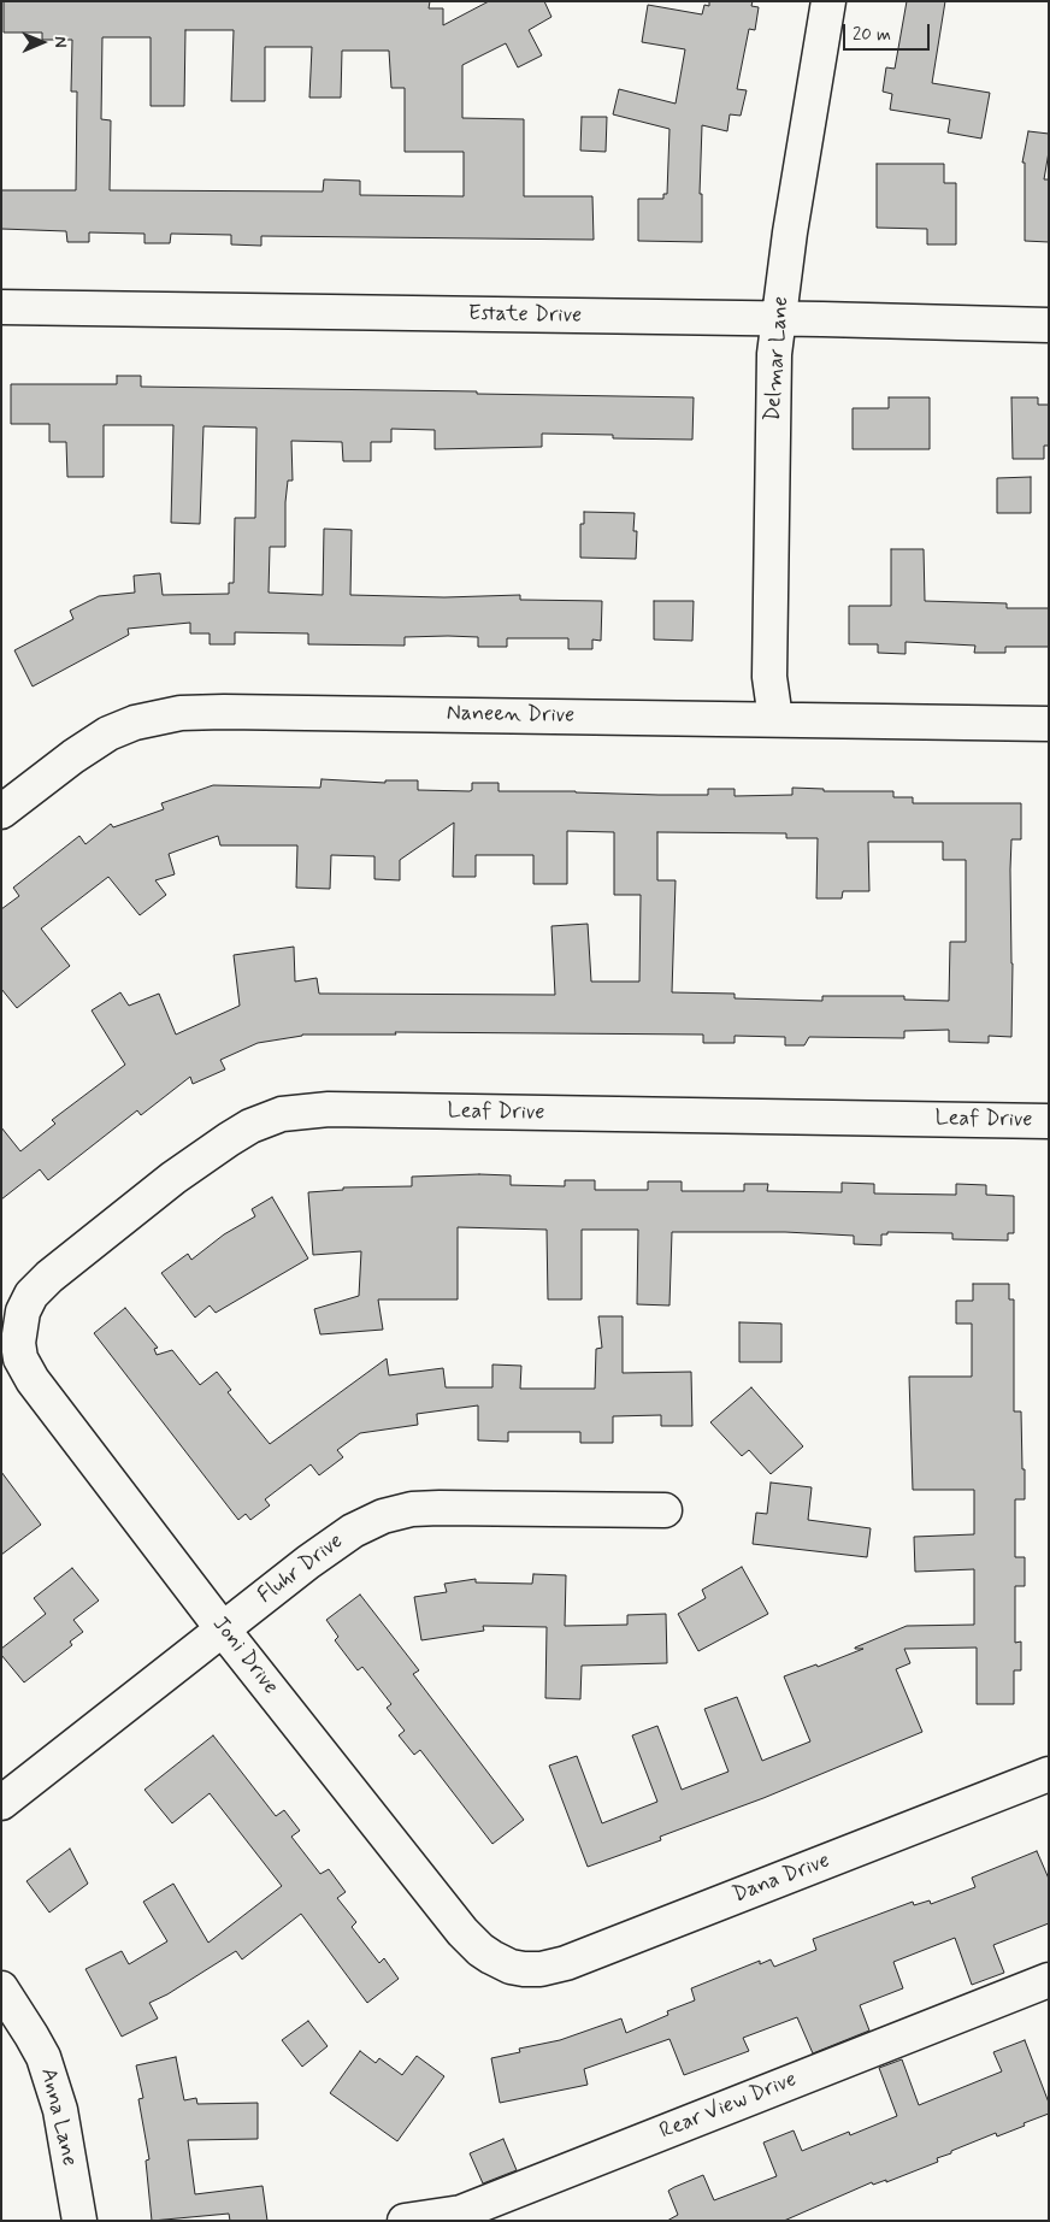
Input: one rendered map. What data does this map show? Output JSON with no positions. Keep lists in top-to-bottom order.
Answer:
{
  "streets": {
    "street": [
      "Estate Drive",
      "Delmar Lane",
      "Naneen Drive",
      "Leaf Drive",
      "Fluhr Drive",
      "Joni Drive",
      "Dana Drive",
      "Rear View Drive",
      "Anna Lane"
    ]
  },
  "crossings": [
    ["Estate Drive", "Delmar Lane"],
    ["Delmar Lane", "Naneen Drive"],
    ["Leaf Drive", "Joni Drive"],
    ["Fluhr Drive", "Joni Drive"],
    ["Joni Drive", "Dana Drive"]
  ],
  "scale_bar": "20 m",
  "north": "right"
}
